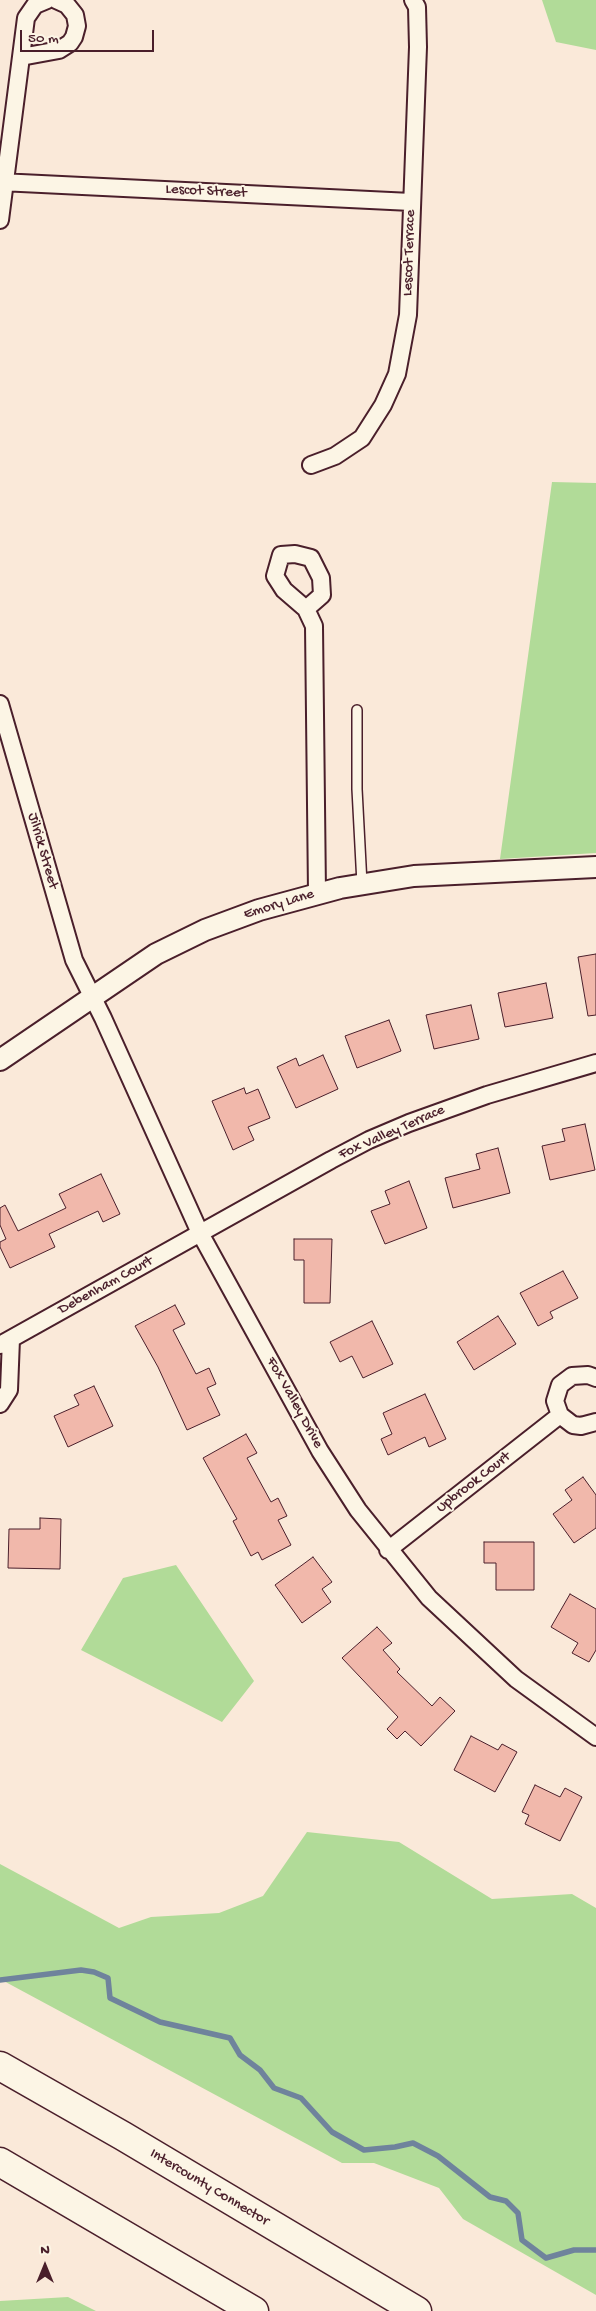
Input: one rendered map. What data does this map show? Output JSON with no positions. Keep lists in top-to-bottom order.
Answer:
{
  "streets": {
    "highway": ["Intercounty Connector"],
    "street": [
      "Lescot Street",
      "Lescot Terrace",
      "Jilrick Street",
      "Emory Lane",
      "Fox Valley Terrace",
      "Debenham Court",
      "Fox Valley Drive",
      "Upbrook Court"
    ]
  },
  "crossings": [
    ["Lescot Street", "Lescot Terrace"],
    ["Jilrick Street", "Emory Lane"],
    ["Jilrick Street", "Fox Valley Drive"],
    ["Emory Lane", "Fox Valley Drive"],
    ["Fox Valley Terrace", "Debenham Court"],
    ["Fox Valley Terrace", "Fox Valley Drive"],
    ["Debenham Court", "Fox Valley Drive"],
    ["Fox Valley Drive", "Upbrook Court"]
  ],
  "scale_bar": "50 m",
  "north": "top"
}
